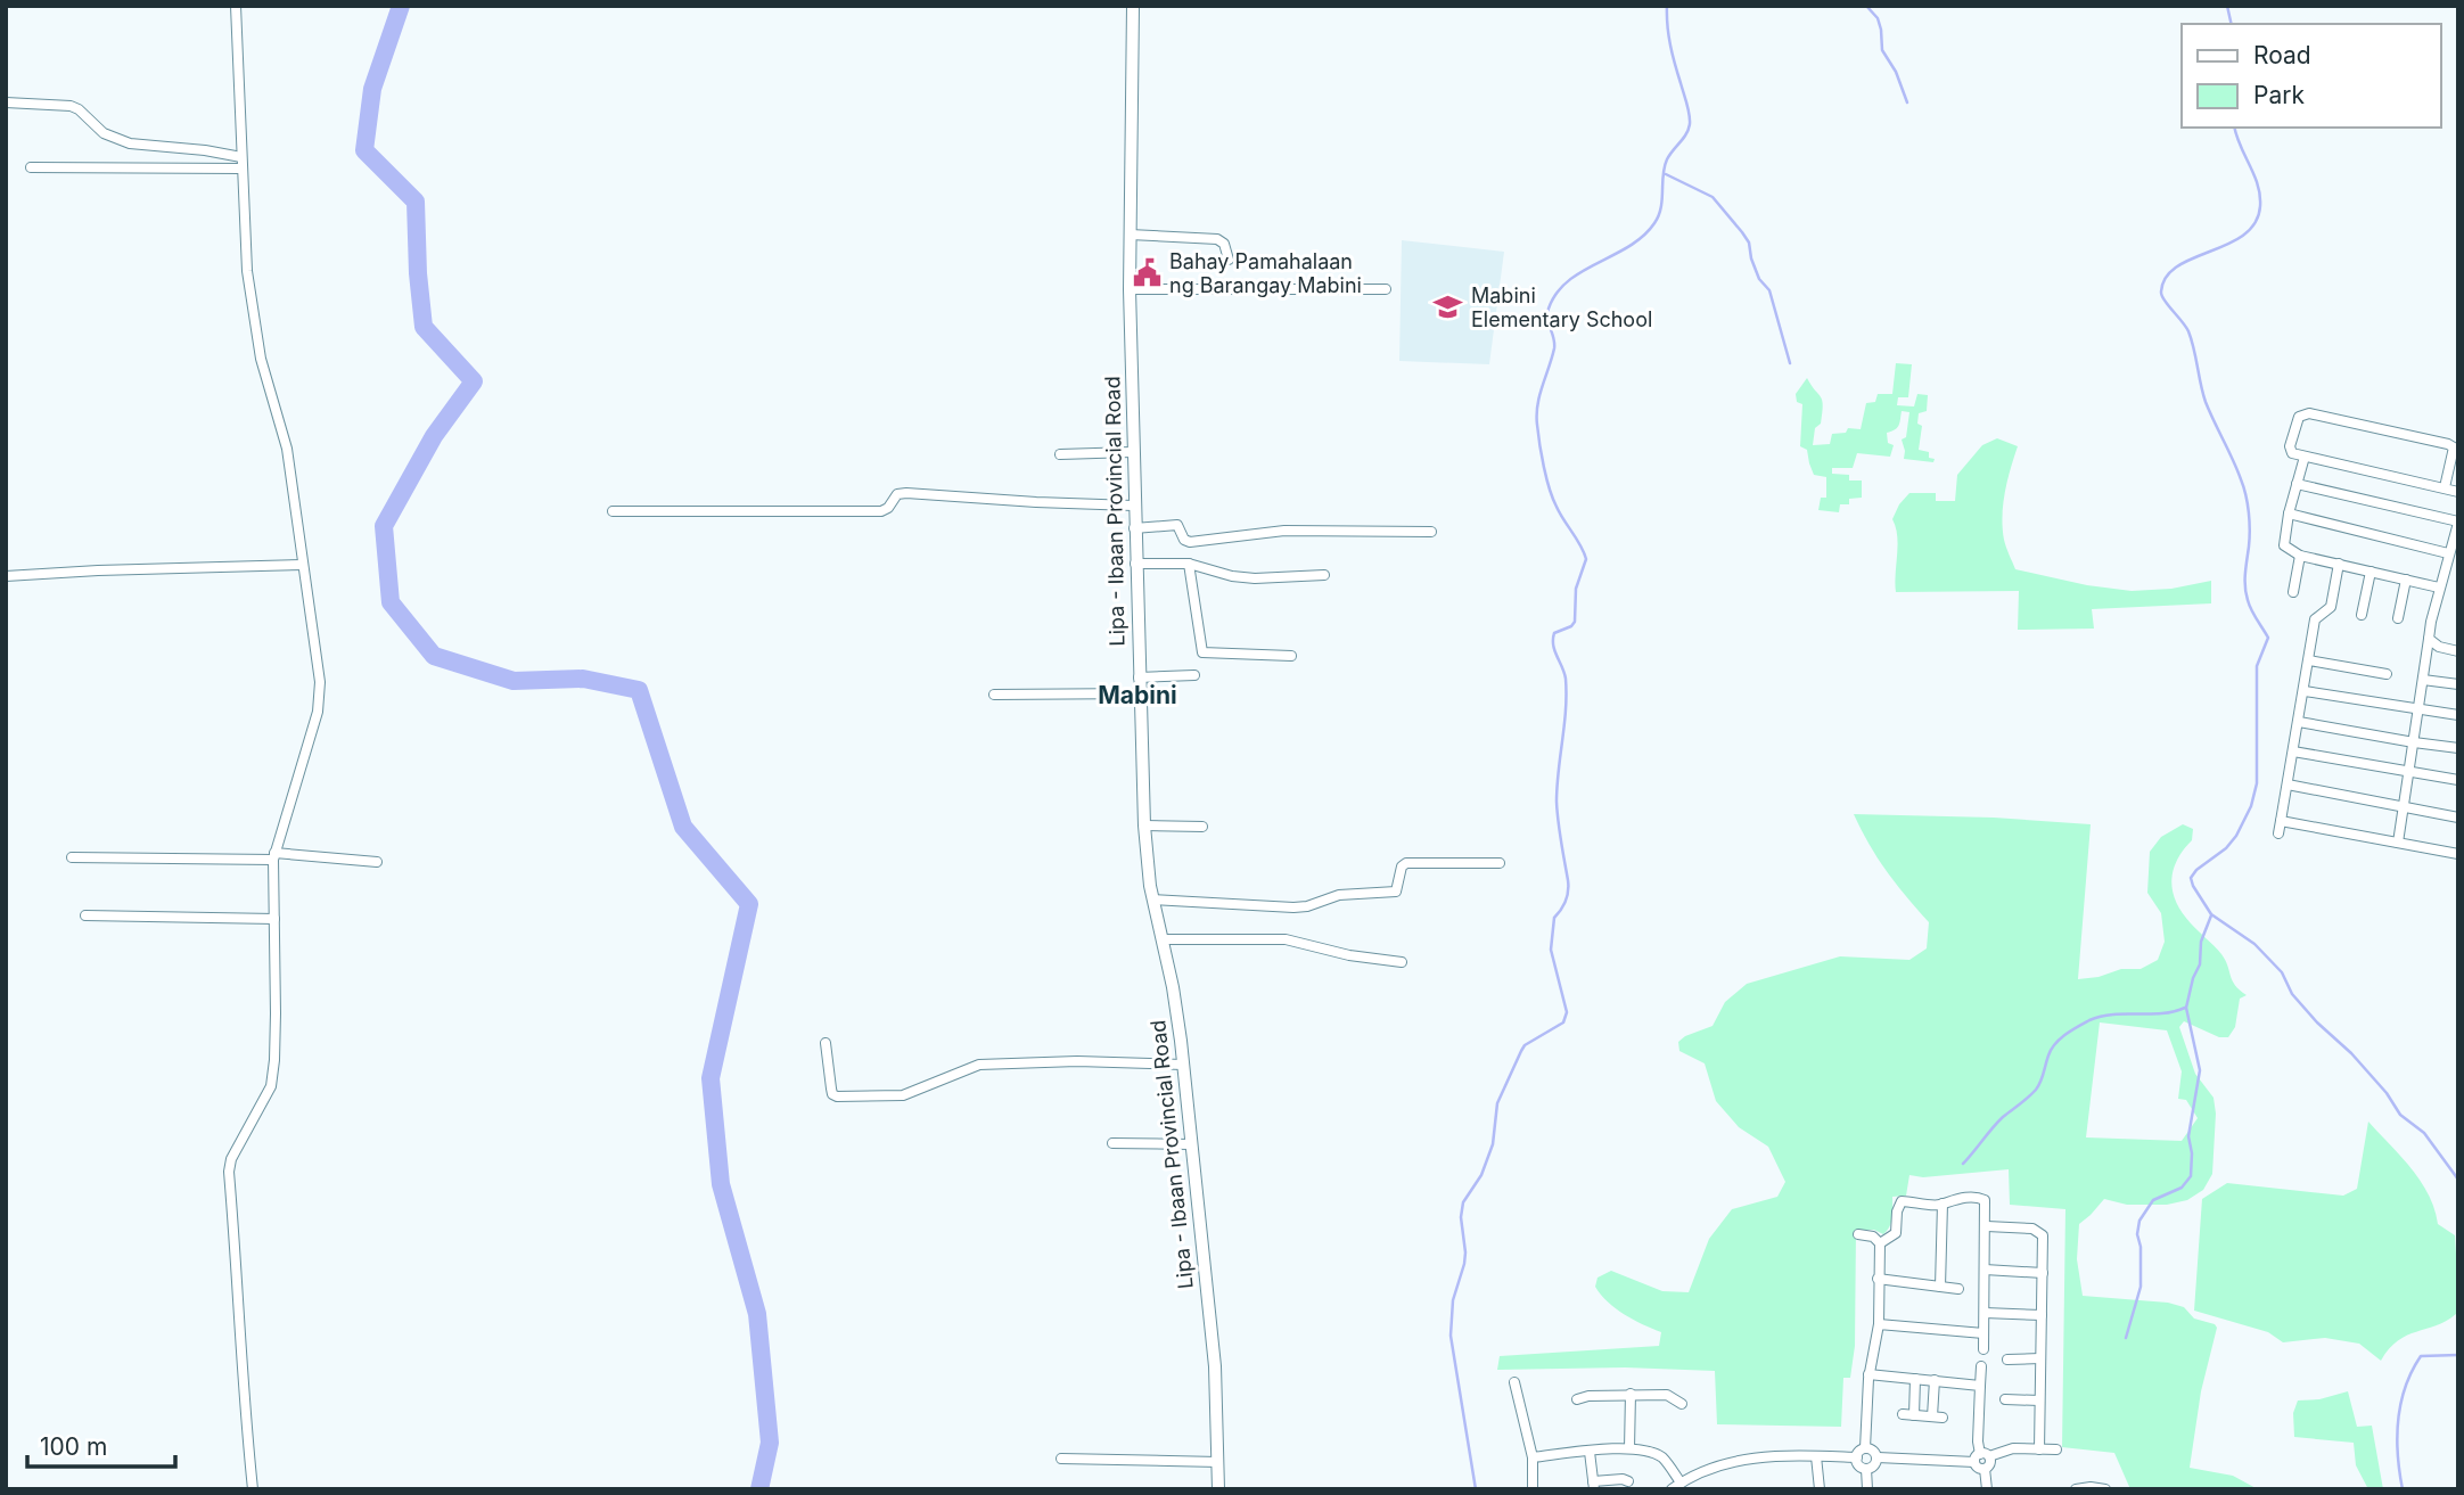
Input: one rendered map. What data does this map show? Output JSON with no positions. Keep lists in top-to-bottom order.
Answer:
{
  "streets": {
    "main road": ["Lipa - Ibaan Provincial Road"]
  },
  "districts": ["Mabini"],
  "places": {
    "public building": ["Bahay Pamahalaan ng Barangay Mabini"],
    "school or university": ["Mabini Elementary School"]
  },
  "legend": ["Road", "Park"],
  "scale_bar": "100 m"
}
